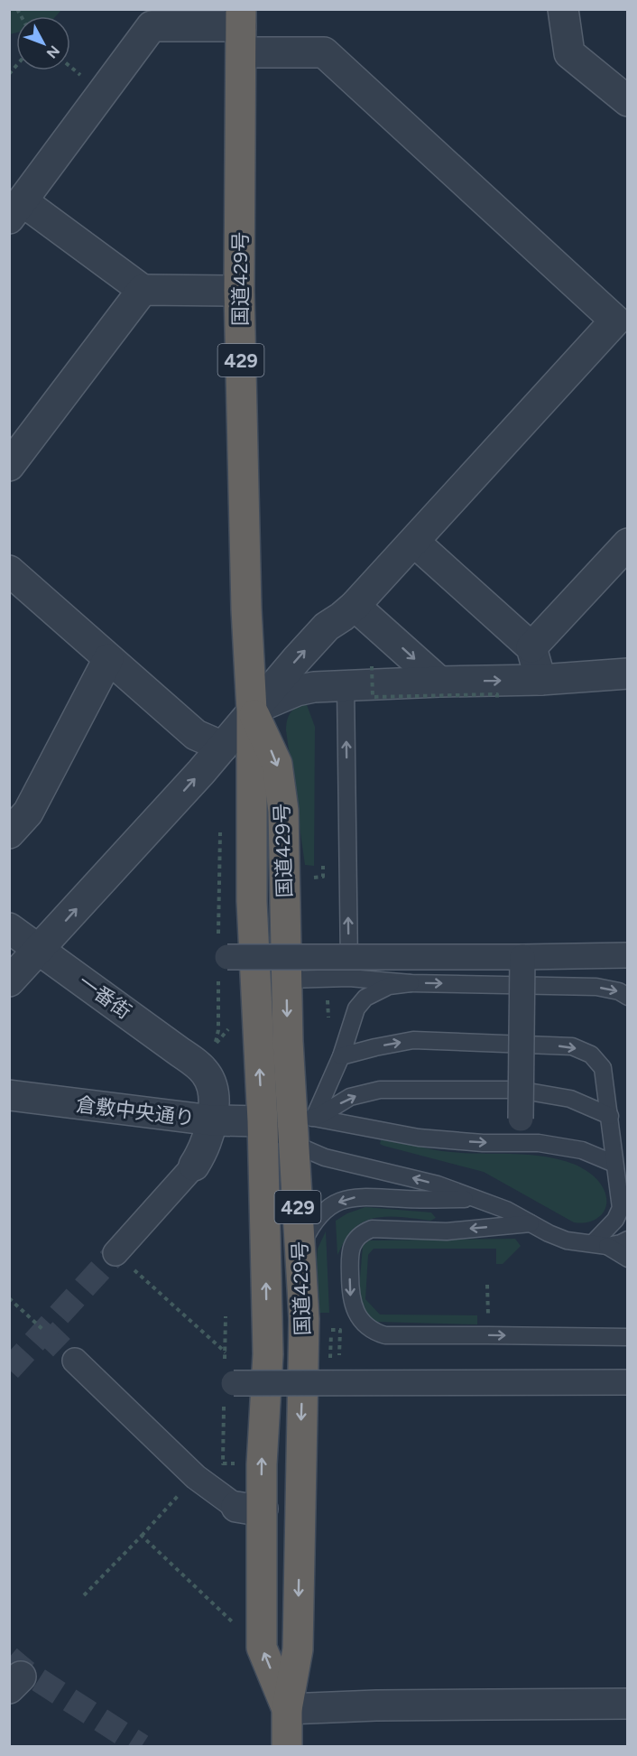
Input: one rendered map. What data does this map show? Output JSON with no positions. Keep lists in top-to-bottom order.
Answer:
{
  "streets": {
    "highway": ["国道429号", "429"],
    "street": ["一番街", "倉敷中央通り"]
  },
  "crossings": [
    ["国道429号", "倉敷中央通り"],
    ["一番街", "倉敷中央通り"]
  ],
  "north": "bottom right"
}
